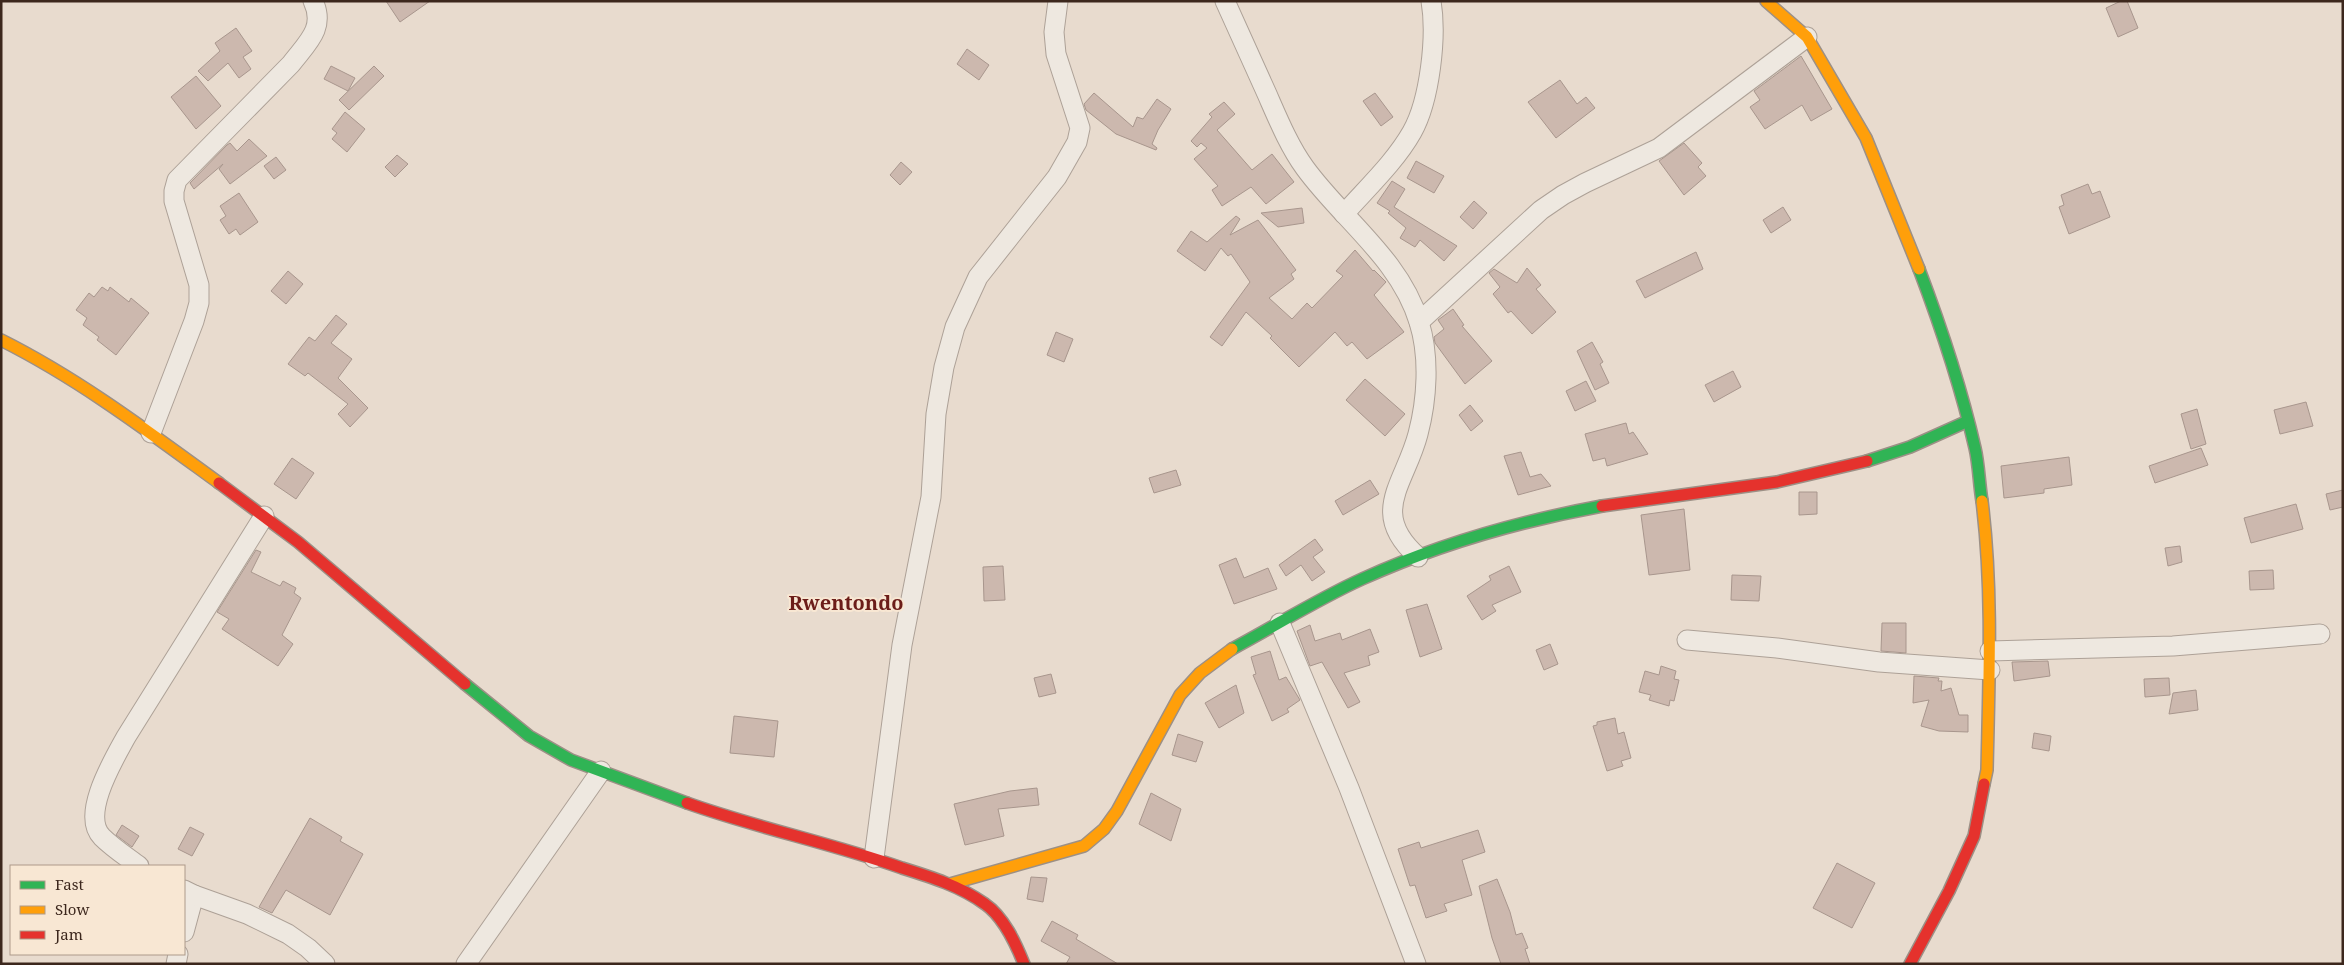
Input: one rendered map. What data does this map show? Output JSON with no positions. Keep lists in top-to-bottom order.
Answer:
{
  "districts": ["Rwentondo"],
  "legend": ["Fast", "Slow", "Jam"]
}
